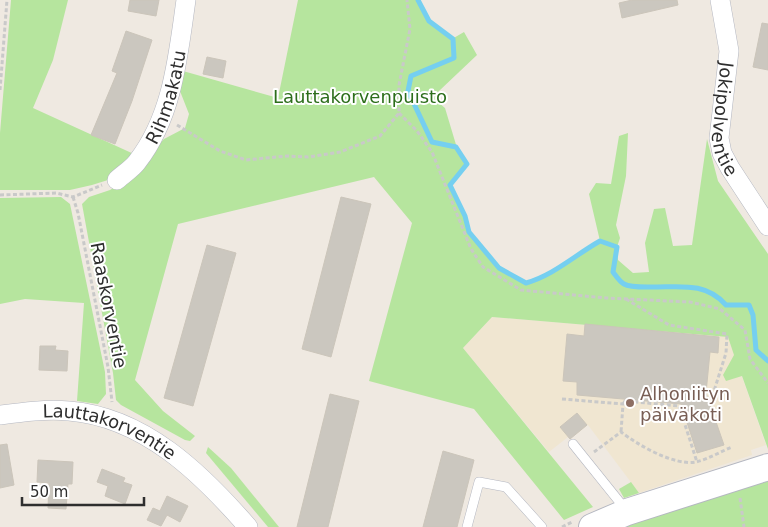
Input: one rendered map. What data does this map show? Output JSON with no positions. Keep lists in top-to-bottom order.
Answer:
{
  "streets": {
    "street": ["Rihmakatu", "Jokipolventie", "Lauttakorventie"],
    "path": ["Raaskorventie"]
  },
  "crossings": [
    ["Raaskorventie", "Lauttakorventie"]
  ],
  "parks": ["Lauttakorvenpuisto"],
  "places": ["Alhoniityn päiväkoti"],
  "scale_bar": "50 m"
}
